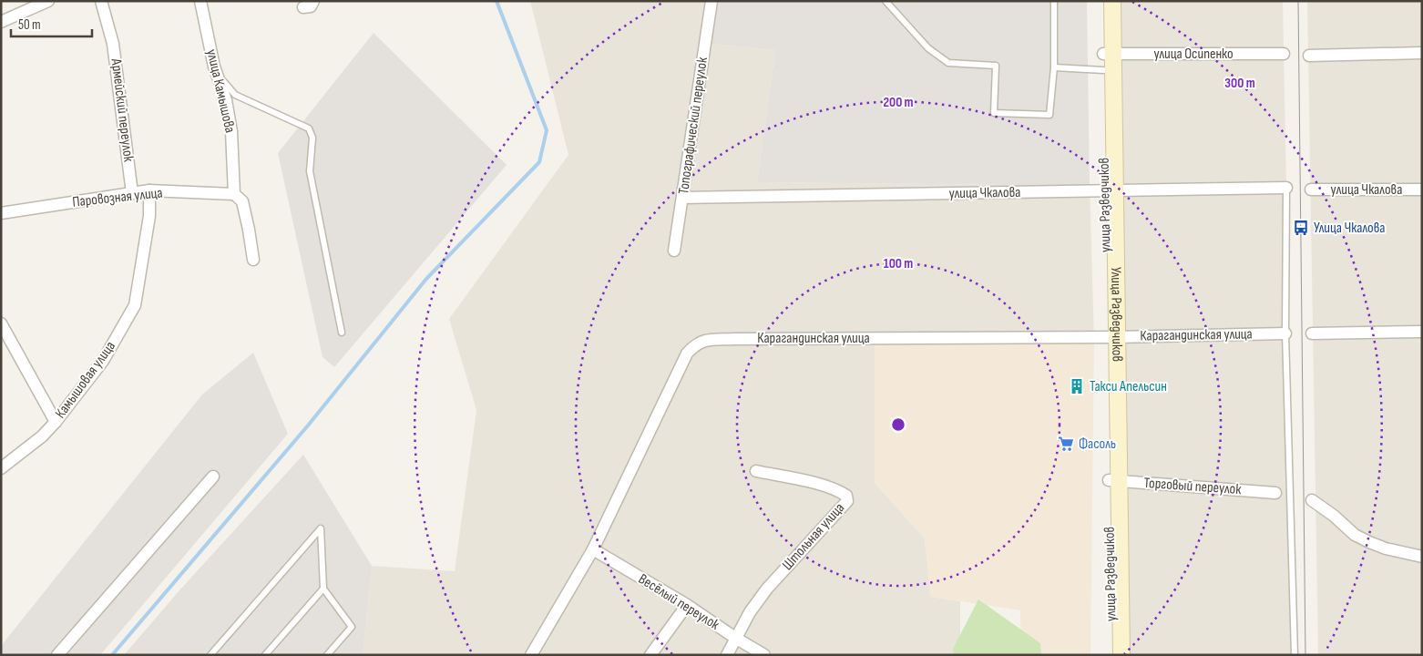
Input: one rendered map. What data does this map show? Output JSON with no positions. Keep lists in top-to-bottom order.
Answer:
{
  "streets": {
    "main road": ["улица Разведчиков", "Улица Разведчиков"],
    "street": [
      "улица Осипенко",
      "улица Камышова",
      "Армейский переулок",
      "Топографический переулок",
      "улица Чкалова",
      "Паровозная улица",
      "Карагандинская улица",
      "Камышовая улица",
      "Торговый переулок",
      "Штольная улица",
      "Весёлый переулок"
    ]
  },
  "crossings": [
    ["улица Осипенко", "улица Разведчиков"],
    ["улица Осипенко", "Улица Разведчиков"],
    ["улица Камышова", "Паровозная улица"],
    ["Армейский переулок", "Паровозная улица"],
    ["Топографический переулок", "улица Чкалова"],
    ["улица Чкалова", "улица Разведчиков"],
    ["улица Чкалова", "Улица Разведчиков"],
    ["Паровозная улица", "Камышовая улица"],
    ["улица Разведчиков", "Улица Разведчиков"],
    ["улица Разведчиков", "Карагандинская улица"],
    ["улица Разведчиков", "Торговый переулок"],
    ["Улица Разведчиков", "Торговый переулок"],
    ["Карагандинская улица", "Весёлый переулок"],
    ["Штольная улица", "Весёлый переулок"]
  ],
  "places": {
    "bus stop": ["Улица Чкалова"],
    "building": ["Такси Апельсин"],
    "supermarket": ["Фасоль"]
  },
  "scale_bar": "50 m",
  "rings": ["300 m", "200 m", "100 m"]
}
